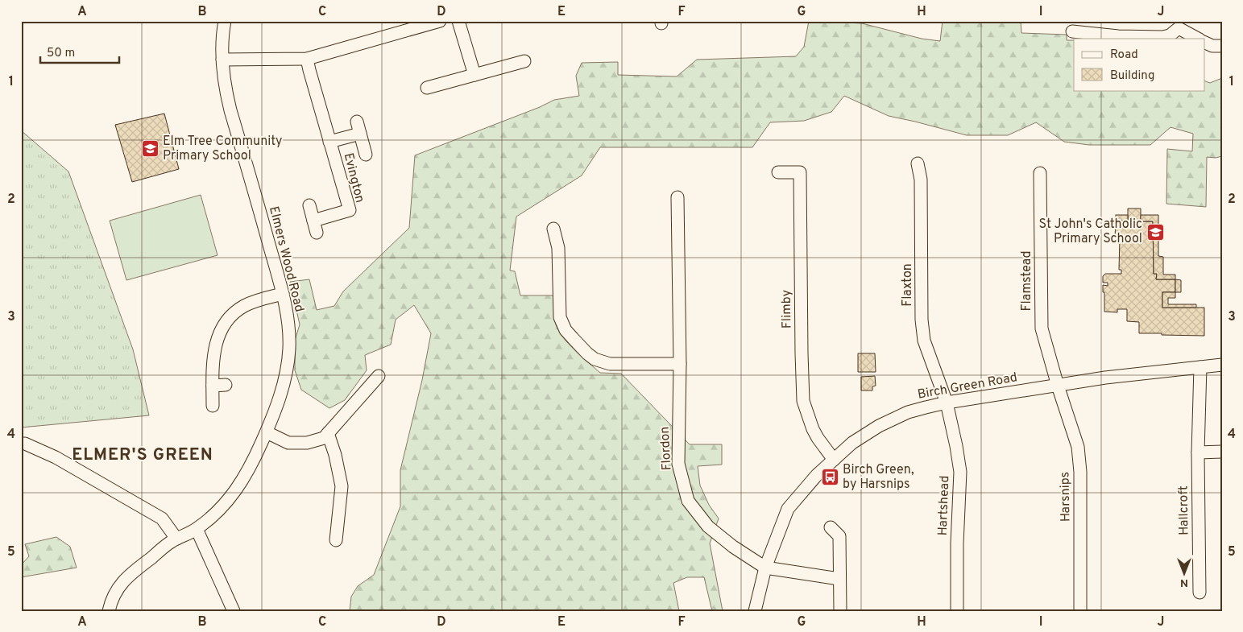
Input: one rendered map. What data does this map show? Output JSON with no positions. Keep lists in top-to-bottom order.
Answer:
{
  "streets": {
    "street": [
      "Evington",
      "Elmers Wood Road",
      "Flamstead",
      "Flaxton",
      "Flimby",
      "Birch Green Road",
      "Flordon",
      "Harsnips",
      "Hartshead",
      "Hallcroft"
    ]
  },
  "crossings": [
    ["Flamstead", "Birch Green Road"],
    ["Flamstead", "Harsnips"],
    ["Flaxton", "Birch Green Road"],
    ["Flaxton", "Hartshead"],
    ["Flimby", "Birch Green Road"],
    ["Birch Green Road", "Flordon"],
    ["Birch Green Road", "Harsnips"],
    ["Birch Green Road", "Hartshead"],
    ["Birch Green Road", "Hallcroft"]
  ],
  "districts": ["ELMER'S GREEN"],
  "places": {
    "school or university": ["Elm Tree Community Primary School", "St John's Catholic Primary School"],
    "bus stop": ["Birch Green, by Harsnips"]
  },
  "legend": ["Road", "Building"],
  "scale_bar": "50 m",
  "north": "bottom",
  "grid": {
    "columns": [
      "A",
      "B",
      "C",
      "D",
      "E",
      "F",
      "G",
      "H",
      "I",
      "J"
    ],
    "rows": [
      "1",
      "2",
      "3",
      "4",
      "5"
    ]
  }
}
